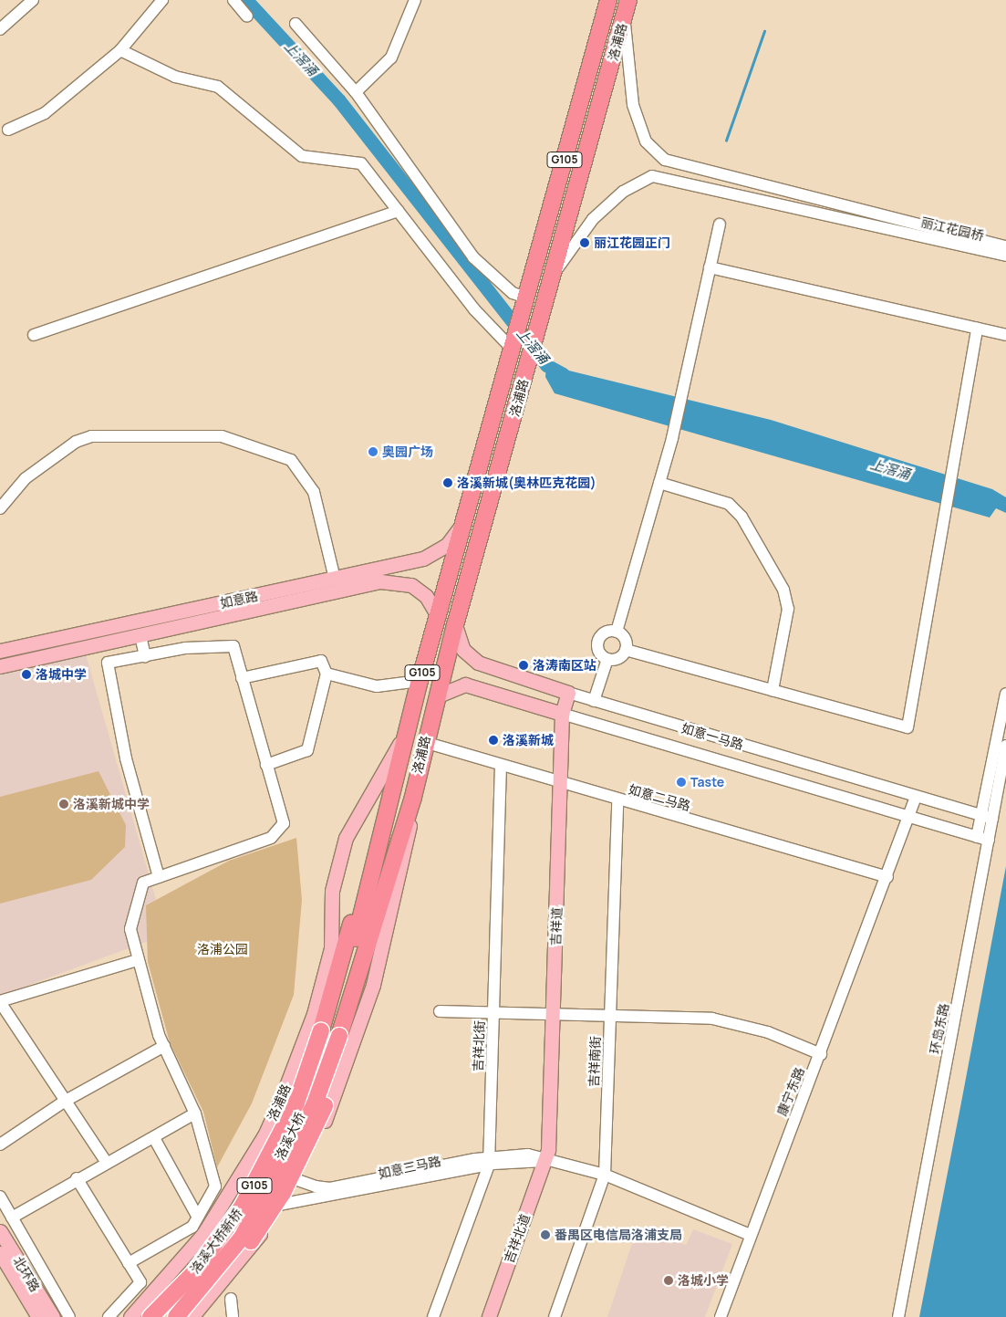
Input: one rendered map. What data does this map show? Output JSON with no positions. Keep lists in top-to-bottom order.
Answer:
{
  "streets": {
    "highway": [
      "洛浦路",
      "G105",
      "洛溪大桥",
      "洛溪大桥新桥"
    ],
    "main road": [
      "如意路",
      "如意一马路",
      "吉祥道",
      "吉祥北道",
      "北环路"
    ],
    "street": [
      "丽江花园桥",
      "如意二马路",
      "环岛东路",
      "吉祥北街",
      "吉祥南街",
      "康宁东路",
      "如意三马路"
    ]
  },
  "crossings": [
    ["洛浦路", "如意路"],
    ["洛浦路", "如意一马路"],
    ["洛浦路", "如意二马路"],
    ["洛浦路", "如意三马路"],
    ["洛浦路", "洛溪大桥新桥"],
    ["如意一马路", "吉祥道"],
    ["如意一马路", "环岛东路"],
    ["如意一马路", "康宁东路"],
    ["如意二马路", "吉祥道"],
    ["如意二马路", "吉祥北街"],
    ["如意二马路", "吉祥南街"],
    ["如意二马路", "康宁东路"],
    ["吉祥道", "如意三马路"],
    ["吉祥道", "吉祥北道"],
    ["吉祥北街", "如意三马路"],
    ["吉祥南街", "如意三马路"],
    ["康宁东路", "如意三马路"],
    ["洛溪大桥", "洛溪大桥新桥"],
    ["如意三马路", "吉祥北道"]
  ],
  "water": ["上滘涌"],
  "parks": ["洛浦公园"],
  "places": [
    "丽江花园正门",
    "奥园广场",
    "洛溪新城(奥林匹克花园)",
    "洛涛南区站",
    "洛城中学",
    "洛溪新城",
    "Taste",
    "洛溪新城中学",
    "番禺区电信局洛浦支局",
    "洛城小学"
  ]
}
